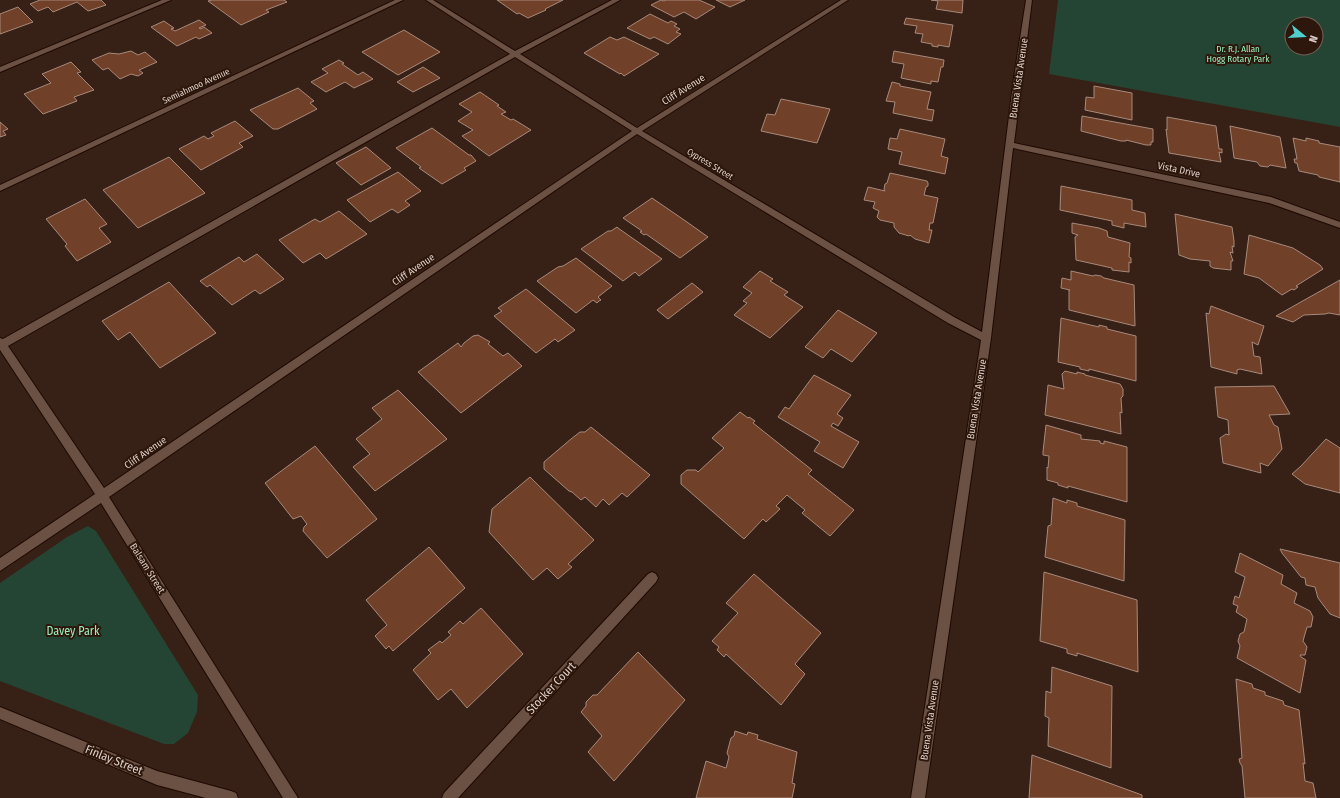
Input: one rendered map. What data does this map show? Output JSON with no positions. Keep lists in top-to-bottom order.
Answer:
{
  "streets": {
    "street": [
      "Buena Vista Avenue",
      "Semiahmoo Avenue",
      "Cliff Avenue",
      "Cypress Street",
      "Vista Drive",
      "Balsam Street",
      "Stocker Court",
      "Finlay Street"
    ]
  },
  "crossings": [
    ["Buena Vista Avenue", "Cypress Street"],
    ["Buena Vista Avenue", "Vista Drive"],
    ["Cliff Avenue", "Cypress Street"],
    ["Cliff Avenue", "Balsam Street"]
  ],
  "parks": ["Dr. R.J. Allan Hogg Rotary Park", "Davey Park"],
  "north": "right"
}
